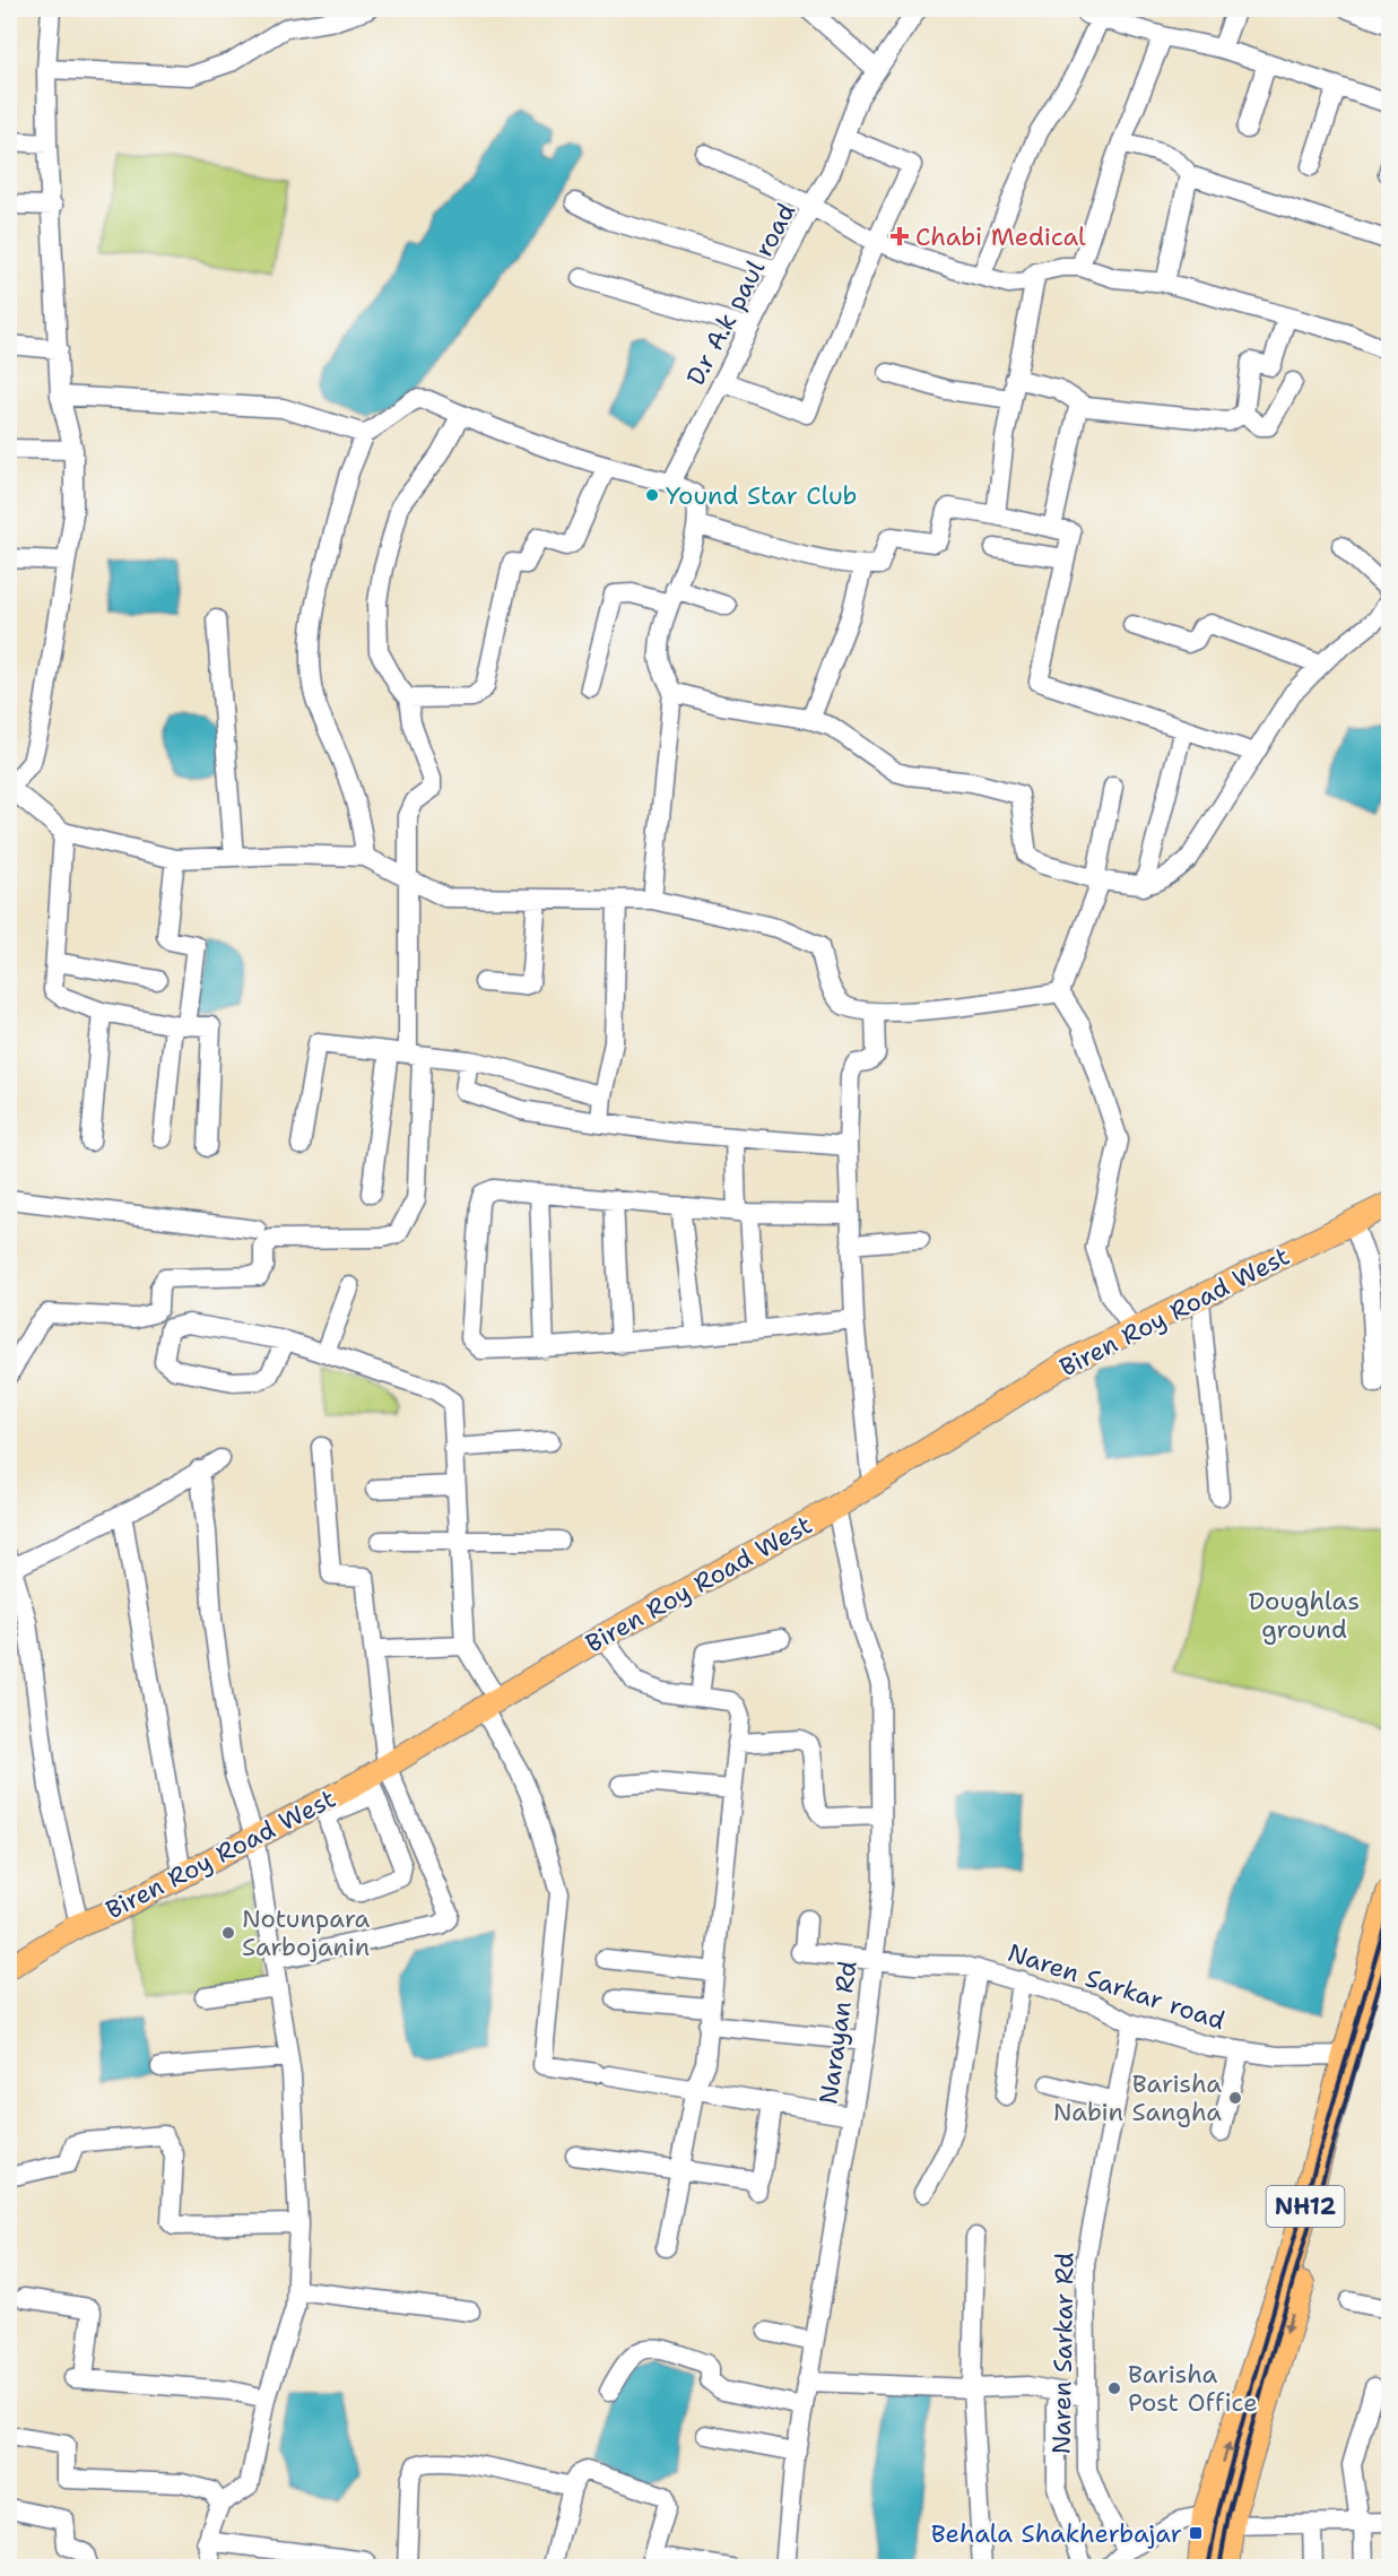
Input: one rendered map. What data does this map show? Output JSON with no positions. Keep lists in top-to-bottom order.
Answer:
{
  "streets": {
    "highway": ["NH12"],
    "main road": ["Biren Roy Road West"],
    "street": [
      "D.r A.k paul road",
      "Naren Sarkar road",
      "Narayan Rd",
      "Naren Sarkar Rd"
    ]
  },
  "crossings": [
    ["Biren Roy Road West", "Narayan Rd"],
    ["Naren Sarkar road", "Narayan Rd"],
    ["Naren Sarkar road", "NH12"],
    ["Naren Sarkar road", "Naren Sarkar Rd"]
  ],
  "parks": ["Doughlas ground"],
  "places": {
    "health": ["Chabi Medical"],
    "other": [
      "Yound Star Club",
      "Notunpara Sarbojanin",
      "Barisha Nabin Sangha",
      "Barisha Post Office"
    ],
    "transit": ["Behala Shakherbajar"]
  }
}
